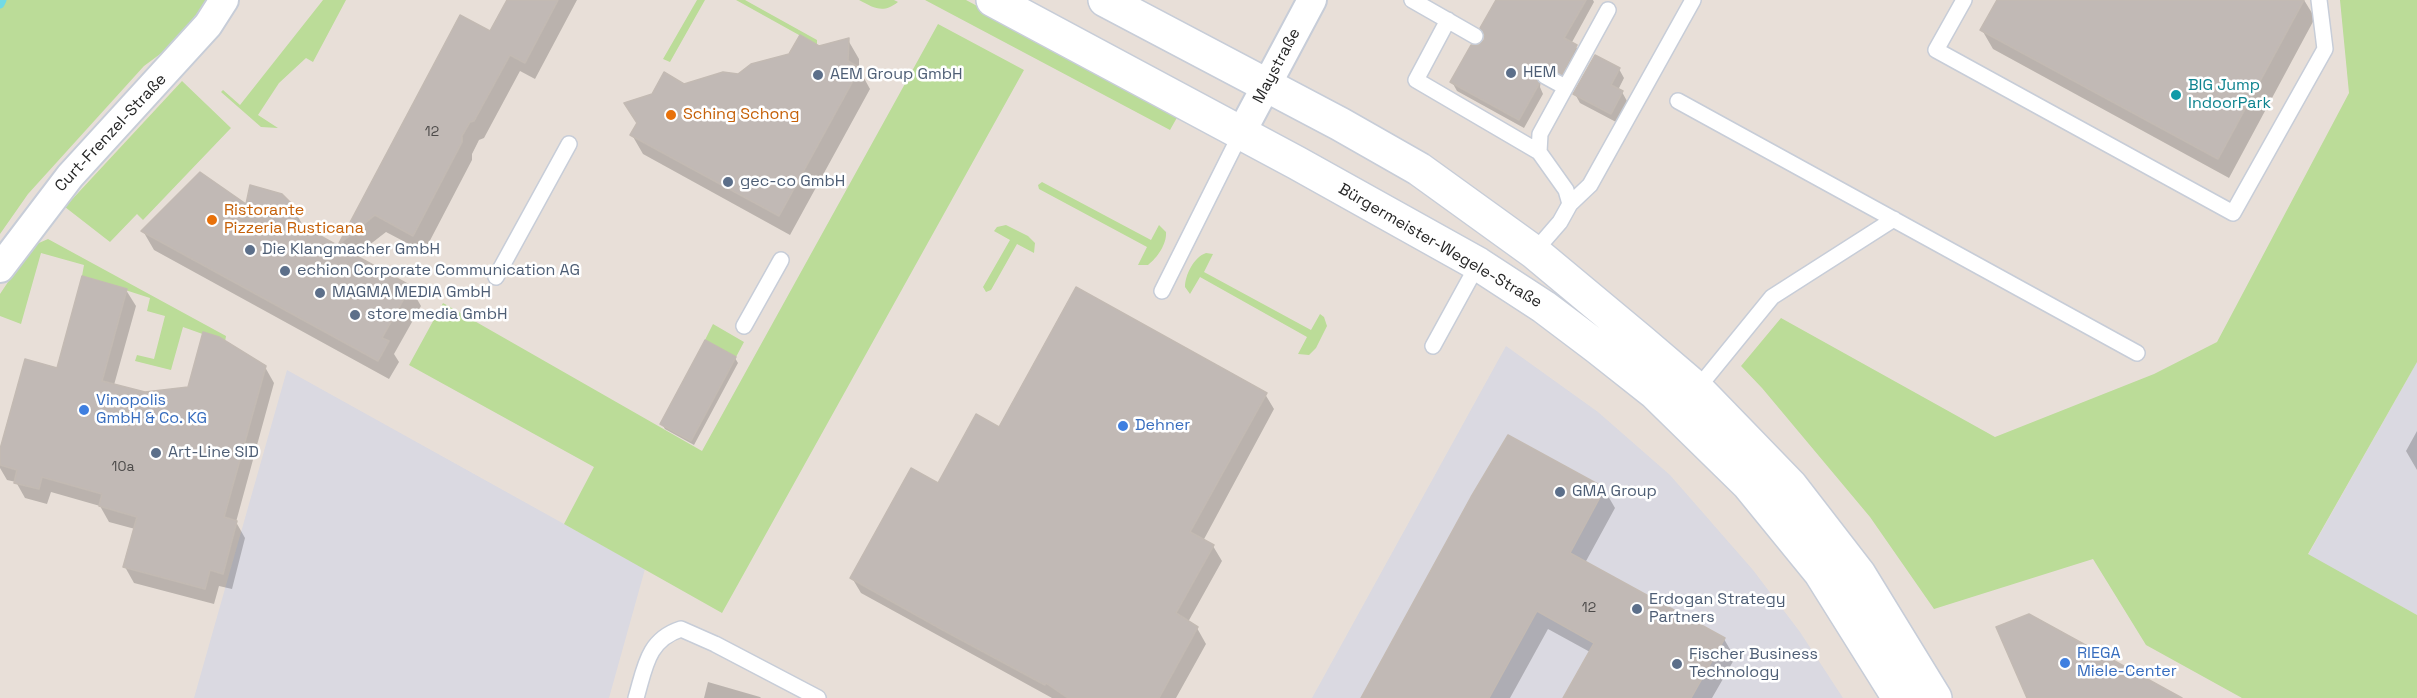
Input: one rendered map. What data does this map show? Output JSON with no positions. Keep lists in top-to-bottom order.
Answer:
{
  "streets": {
    "main road": ["Bürgermeister-Wegele-Straße"],
    "street": ["Maystraße", "Curt-Frenzel-Straße"]
  },
  "crossings": [
    ["Maystraße", "Bürgermeister-Wegele-Straße"]
  ],
  "places": [
    "HEM",
    "AEM Group GmbH",
    "BIG Jump IndoorPark",
    "Sching Schong",
    "gec-co GmbH",
    "Ristorante Pizzeria Rusticana",
    "Die Klangmacher GmbH",
    "echion Corporate Communication AG",
    "MAGMA MEDIA GmbH",
    "store media GmbH",
    "Vinopolis GmbH & Co. KG",
    "Dehner",
    "Art-Line SID",
    "GMA Group",
    "Erdogan Strategy Partners",
    "RIEGA Miele-Center",
    "Fischer Business Technology"
  ],
  "house_numbers": ["12", "10a", "12"]
}
